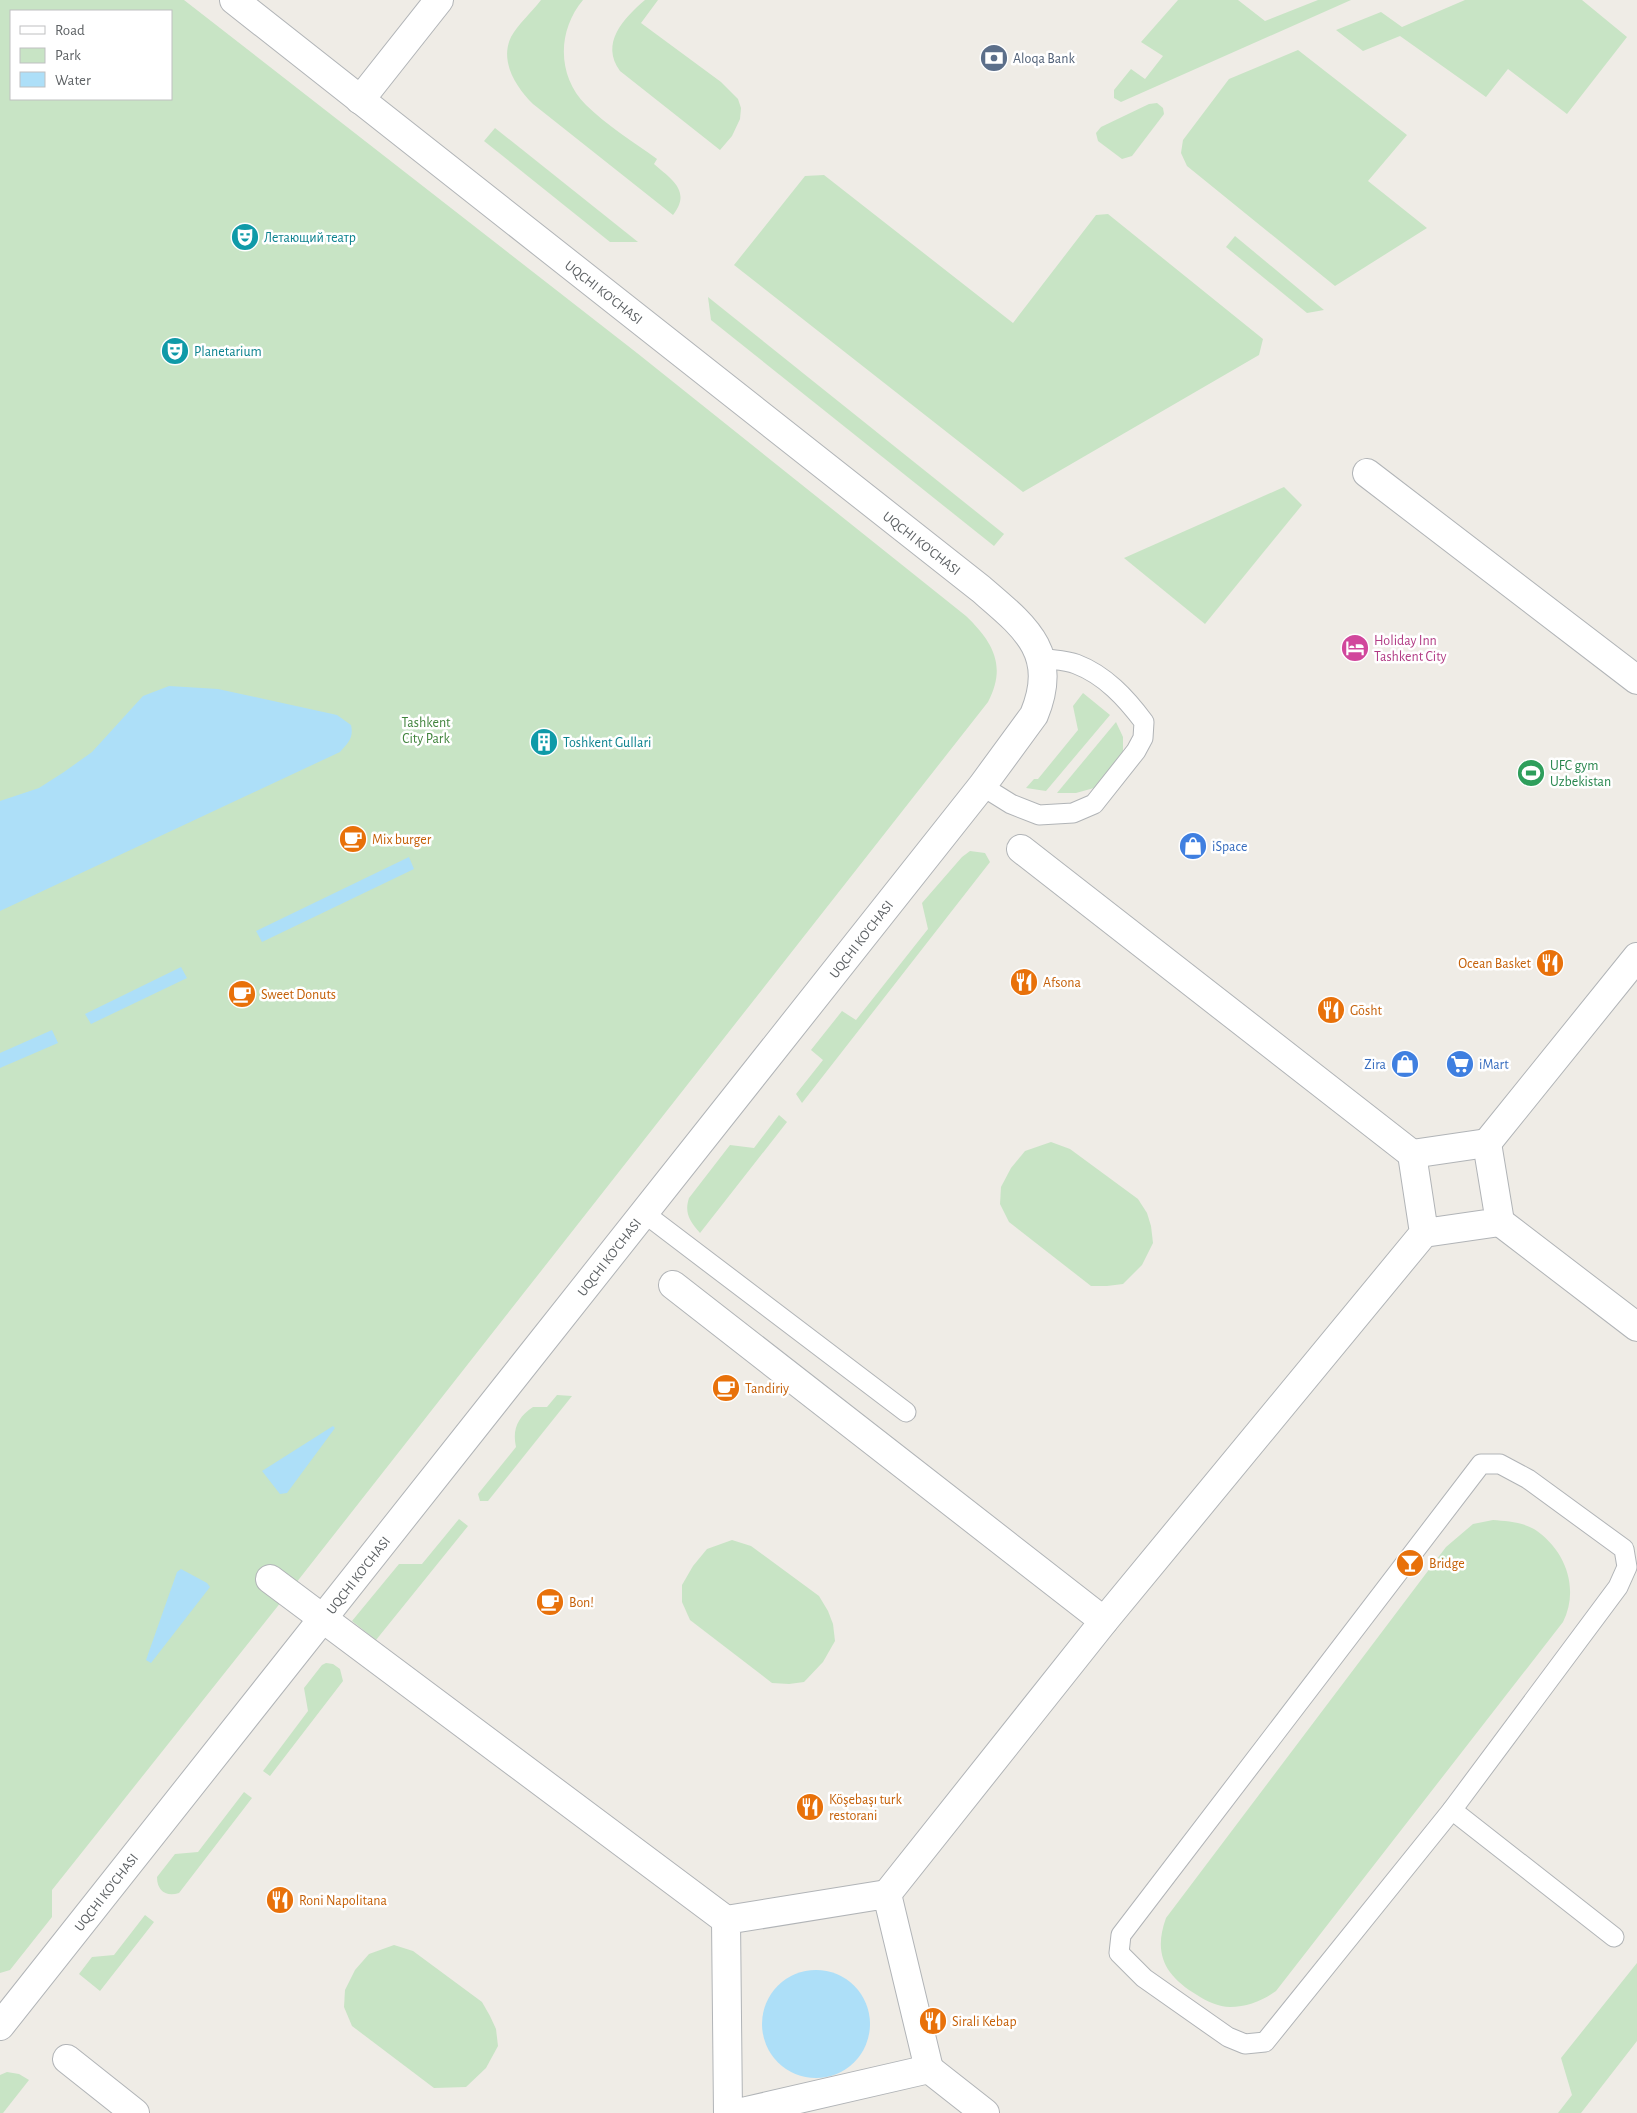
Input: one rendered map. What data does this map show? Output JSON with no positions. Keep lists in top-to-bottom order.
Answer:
{
  "streets": {
    "street": ["UQCHI KO'CHASI"]
  },
  "parks": ["Tashkent City Park"],
  "places": {
    "bank": ["Aloqa Bank"],
    "theatre": ["Летающий театр", "Planetarium"],
    "hotel": ["Holiday Inn Tashkent City"],
    "building": ["Toshkent Gullari"],
    "sports": ["UFC gym Uzbekistan"],
    "cafe": [
      "Mix burger",
      "Sweet Donuts",
      "Tandiriy",
      "Bon!"
    ],
    "shop": ["iSpace", "Zira"],
    "restaurant": [
      "Ocean Basket",
      "Afsona",
      "Gōsht",
      "Köşebaşı turk restorani",
      "Roni Napolitana",
      "Sirali Kebap"
    ],
    "supermarket": ["iMart"],
    "bar": ["Bridge"]
  },
  "legend": ["Road", "Park", "Water"]
}
